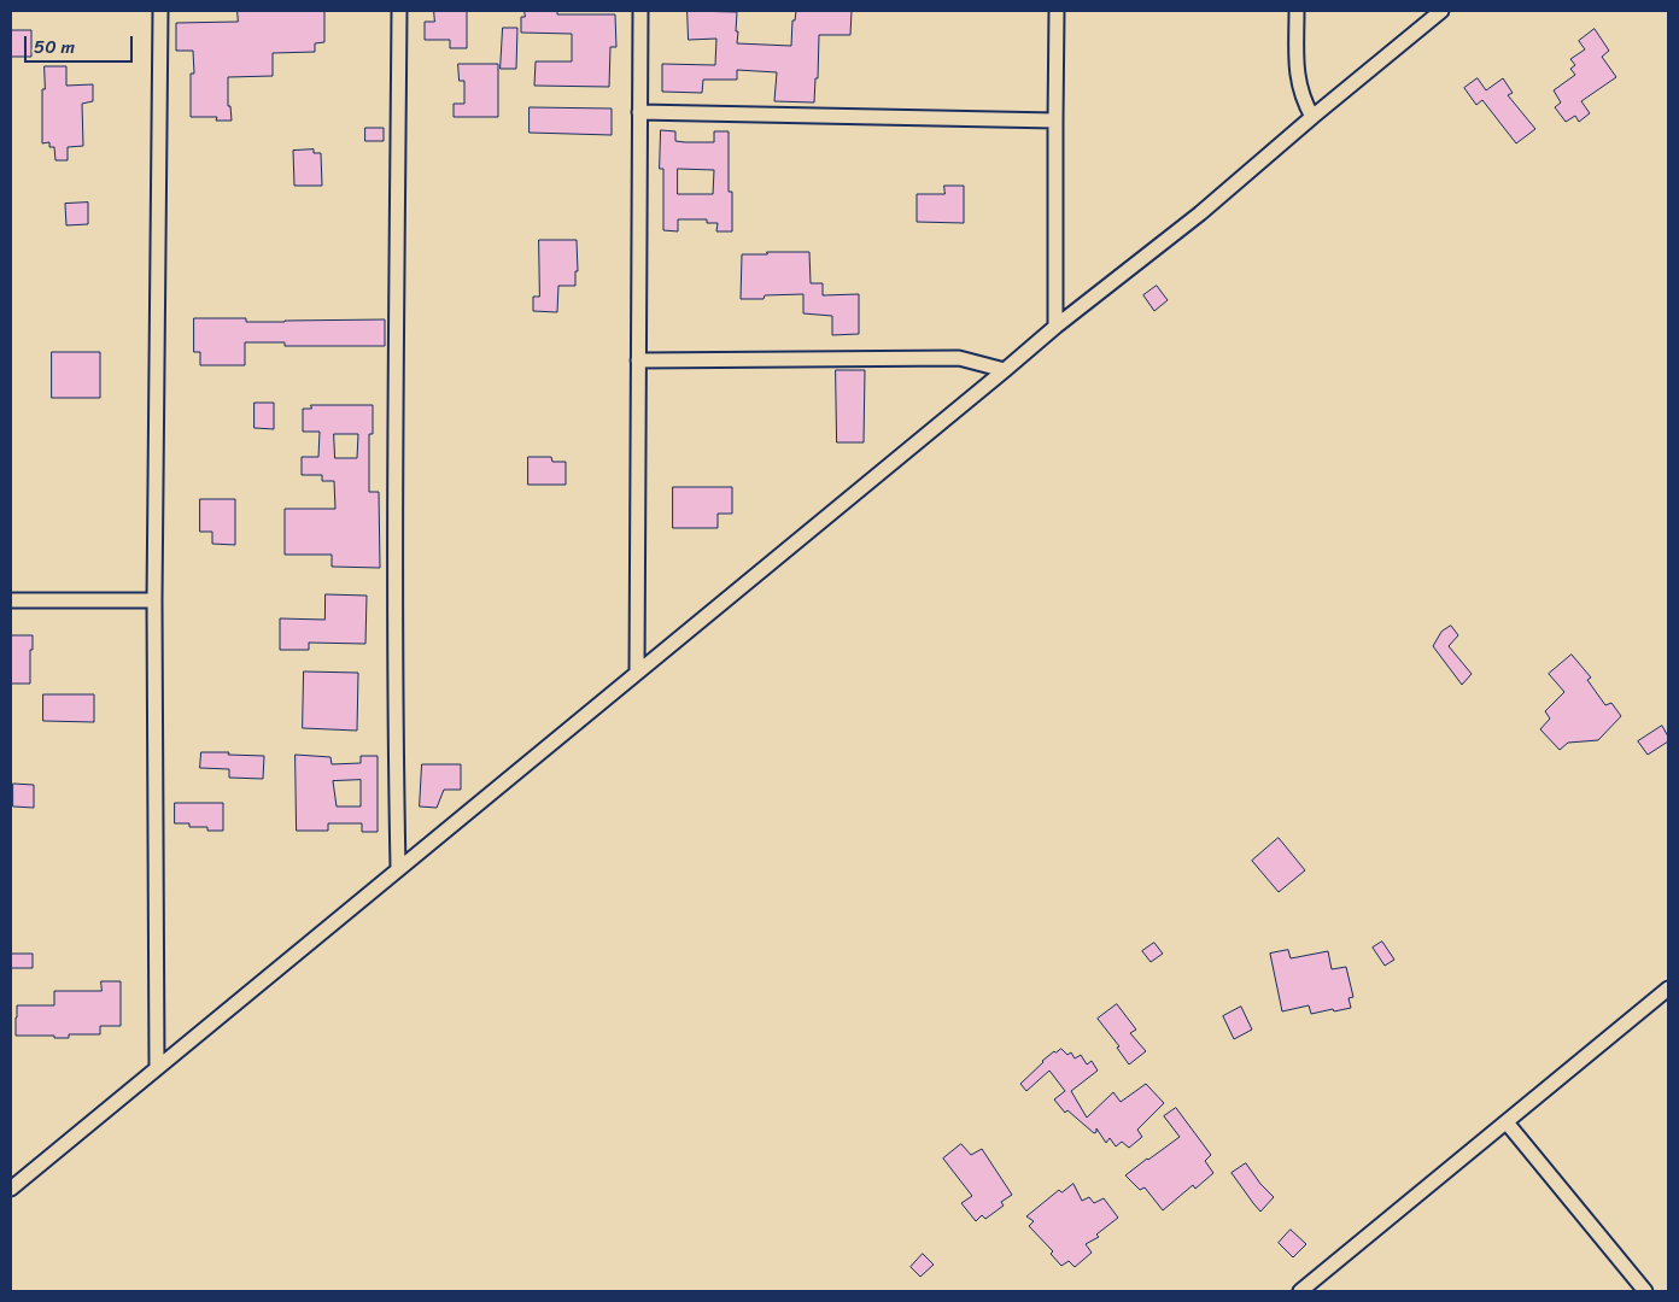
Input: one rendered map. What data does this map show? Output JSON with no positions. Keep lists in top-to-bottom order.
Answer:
{
  "scale_bar": "50 m"
}
